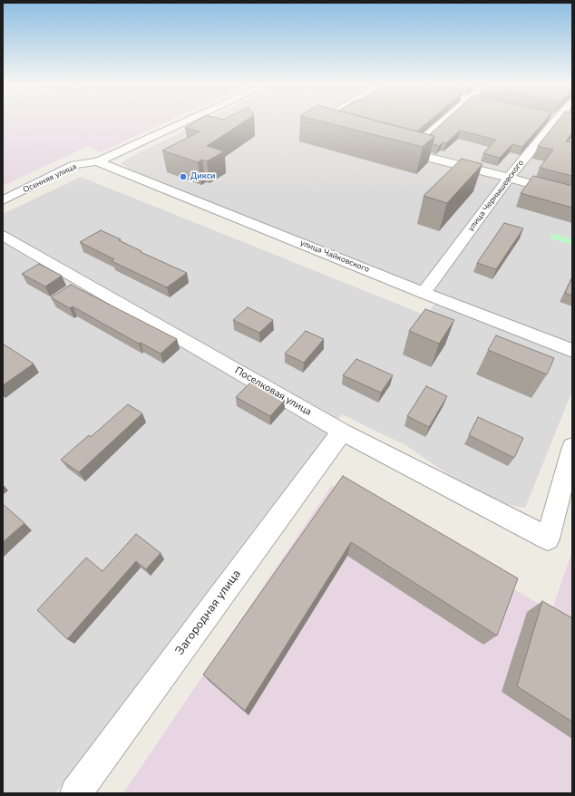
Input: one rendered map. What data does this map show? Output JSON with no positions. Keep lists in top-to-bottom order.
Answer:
{
  "streets": {
    "street": [
      "Осенняя улица",
      "улица Чернышевского",
      "улица Чайковского",
      "Поселковая улица",
      "Загородная улица"
    ]
  },
  "crossings": [
    ["Осенняя улица", "улица Чайковского"],
    ["улица Чернышевского", "улица Чайковского"],
    ["Поселковая улица", "Загородная улица"]
  ],
  "places": ["Дикси"]
}
